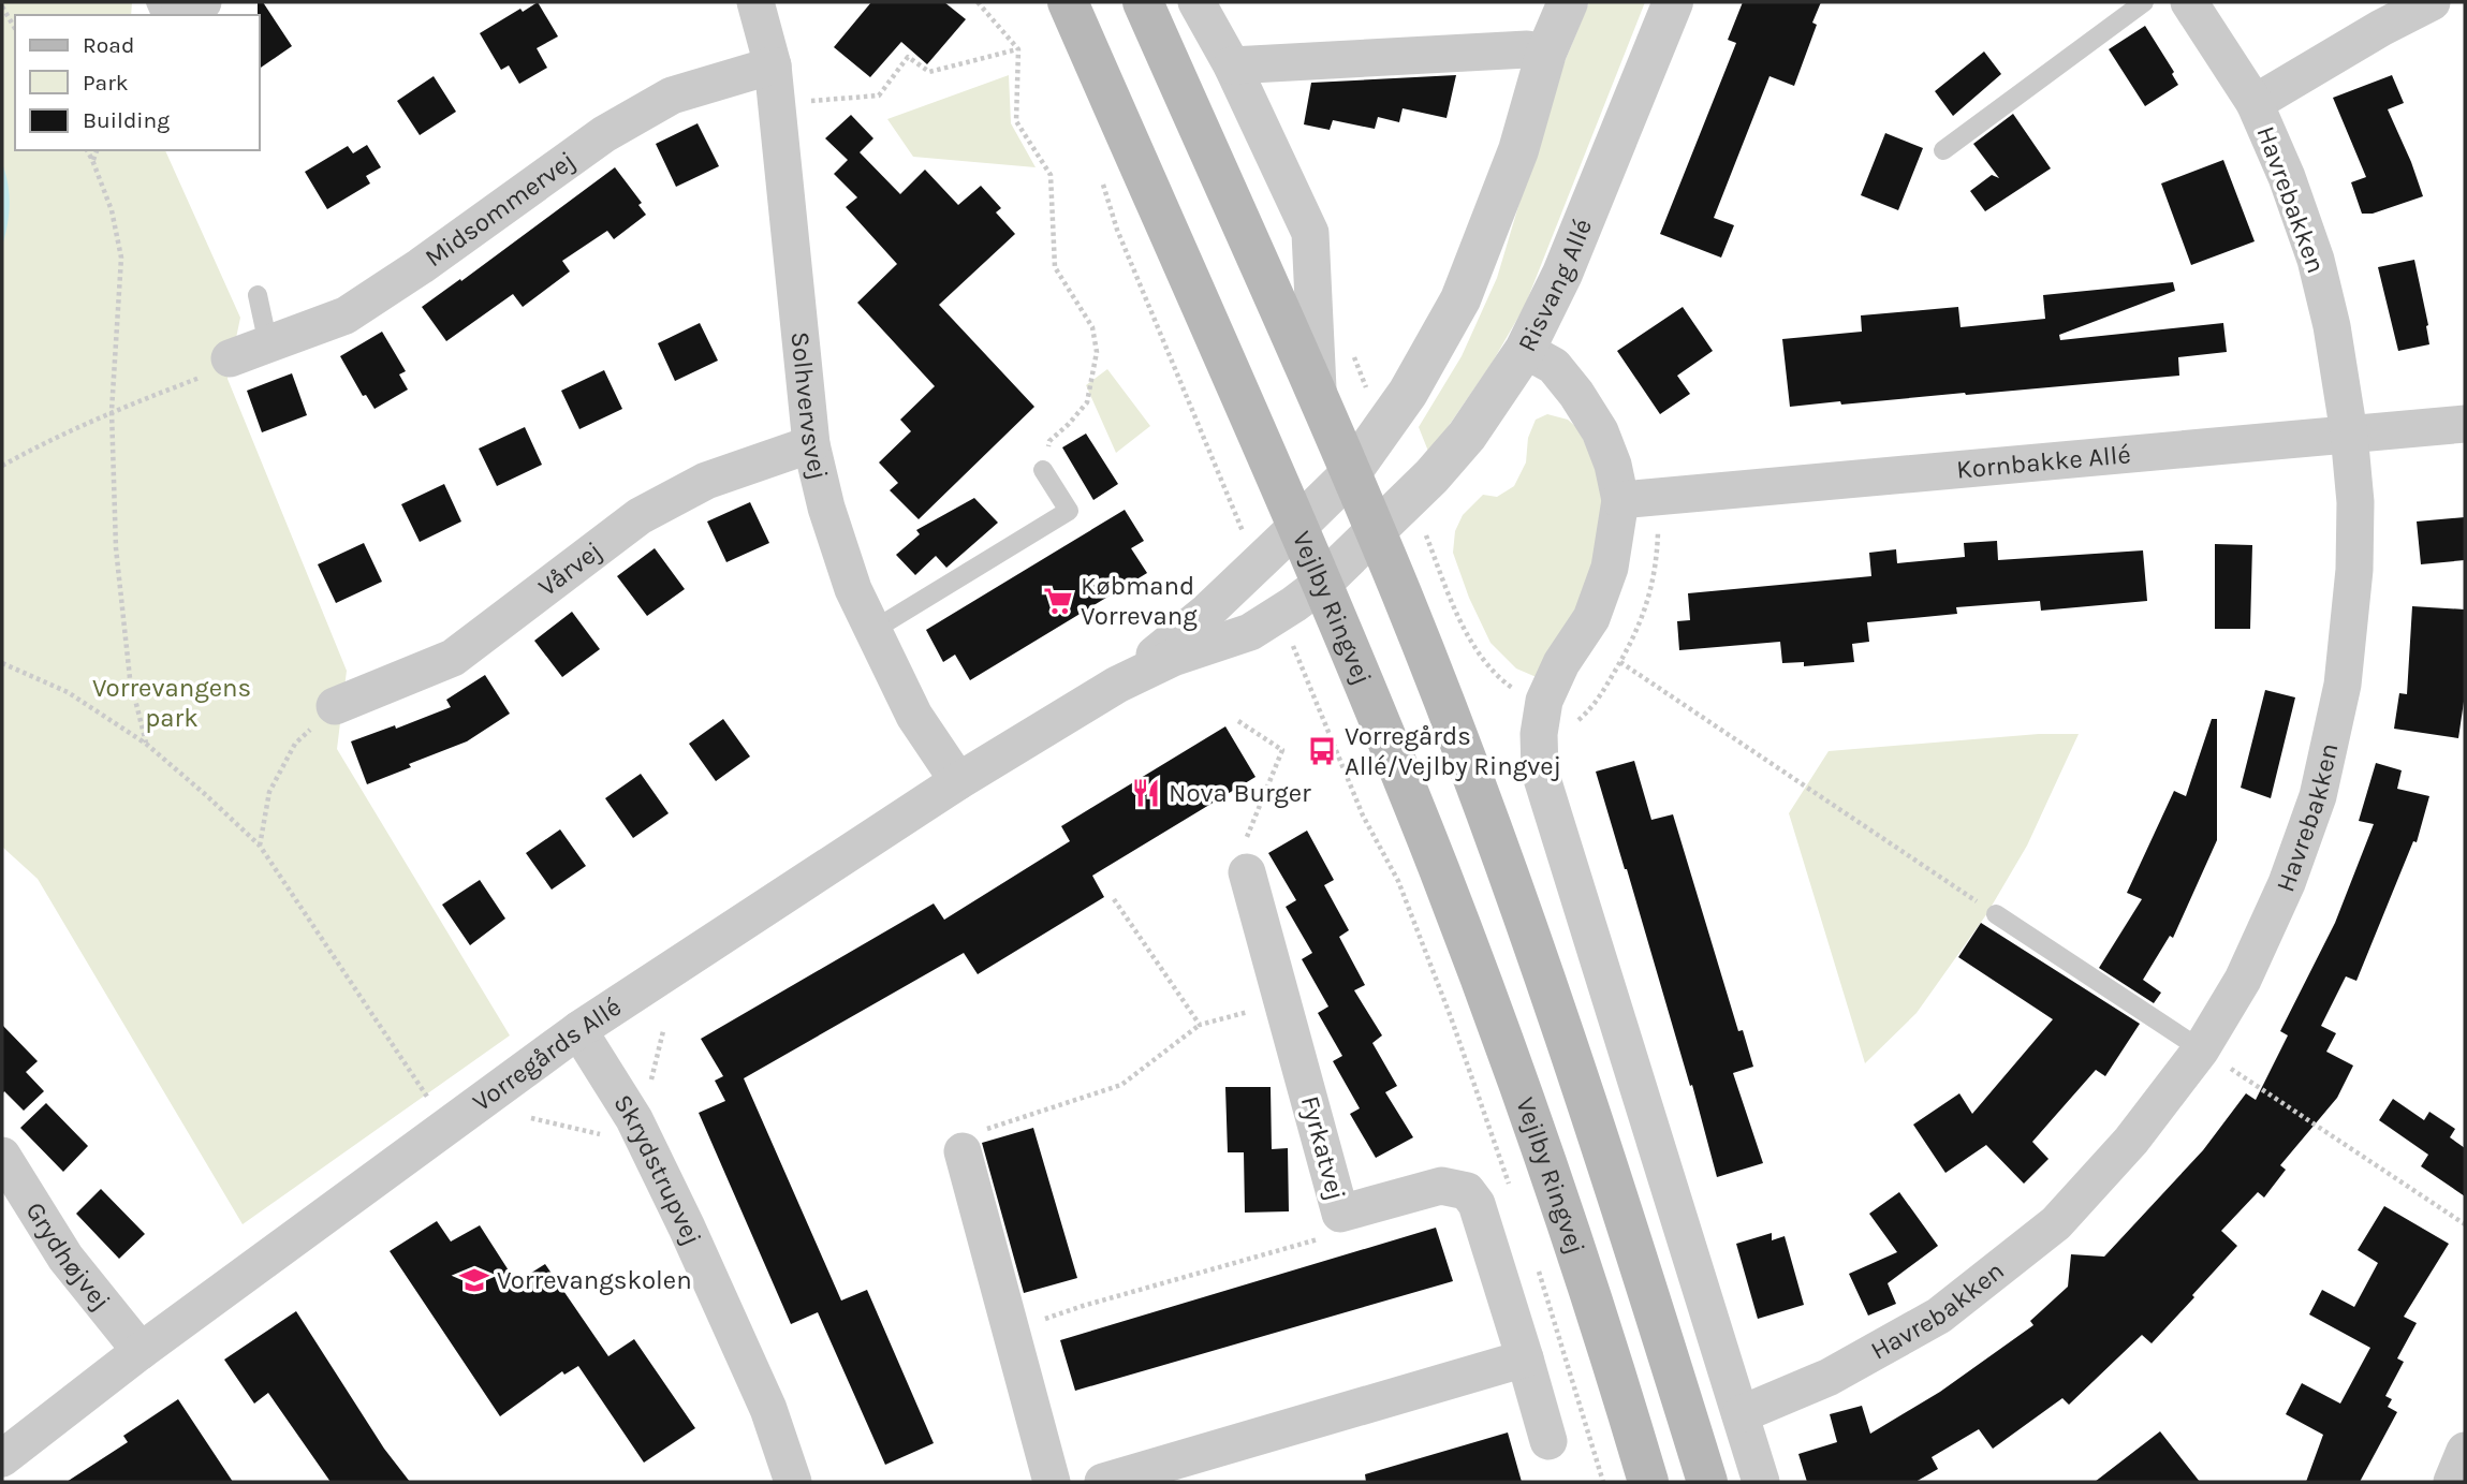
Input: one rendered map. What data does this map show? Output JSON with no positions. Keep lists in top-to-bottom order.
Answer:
{
  "streets": {
    "main road": ["Vejlby Ringvej"],
    "street": [
      "Havrebakken",
      "Midsommervej",
      "Risvang Allé",
      "Solhvervsvej",
      "Kornbakke Allé",
      "Vårvej",
      "Vorregårds Allé",
      "Fyrkatvej",
      "Skrydstrupvej",
      "Grydhøjvej"
    ]
  },
  "crossings": [
    ["Havrebakken", "Kornbakke Allé"],
    ["Midsommervej", "Solhvervsvej"],
    ["Risvang Allé", "Vejlby Ringvej"],
    ["Risvang Allé", "Vorregårds Allé"],
    ["Solhvervsvej", "Vårvej"],
    ["Solhvervsvej", "Vorregårds Allé"],
    ["Vejlby Ringvej", "Vorregårds Allé"],
    ["Vorregårds Allé", "Skrydstrupvej"],
    ["Vorregårds Allé", "Grydhøjvej"]
  ],
  "parks": ["Vorrevangens park"],
  "places": {
    "supermarket": ["Købmand Vorrevang"],
    "bus stop": ["Vorregårds Allé/Vejlby Ringvej"],
    "restaurant": ["Nova Burger"],
    "school or university": ["Vorrevangskolen"]
  },
  "legend": ["Road", "Park", "Building"]
}
